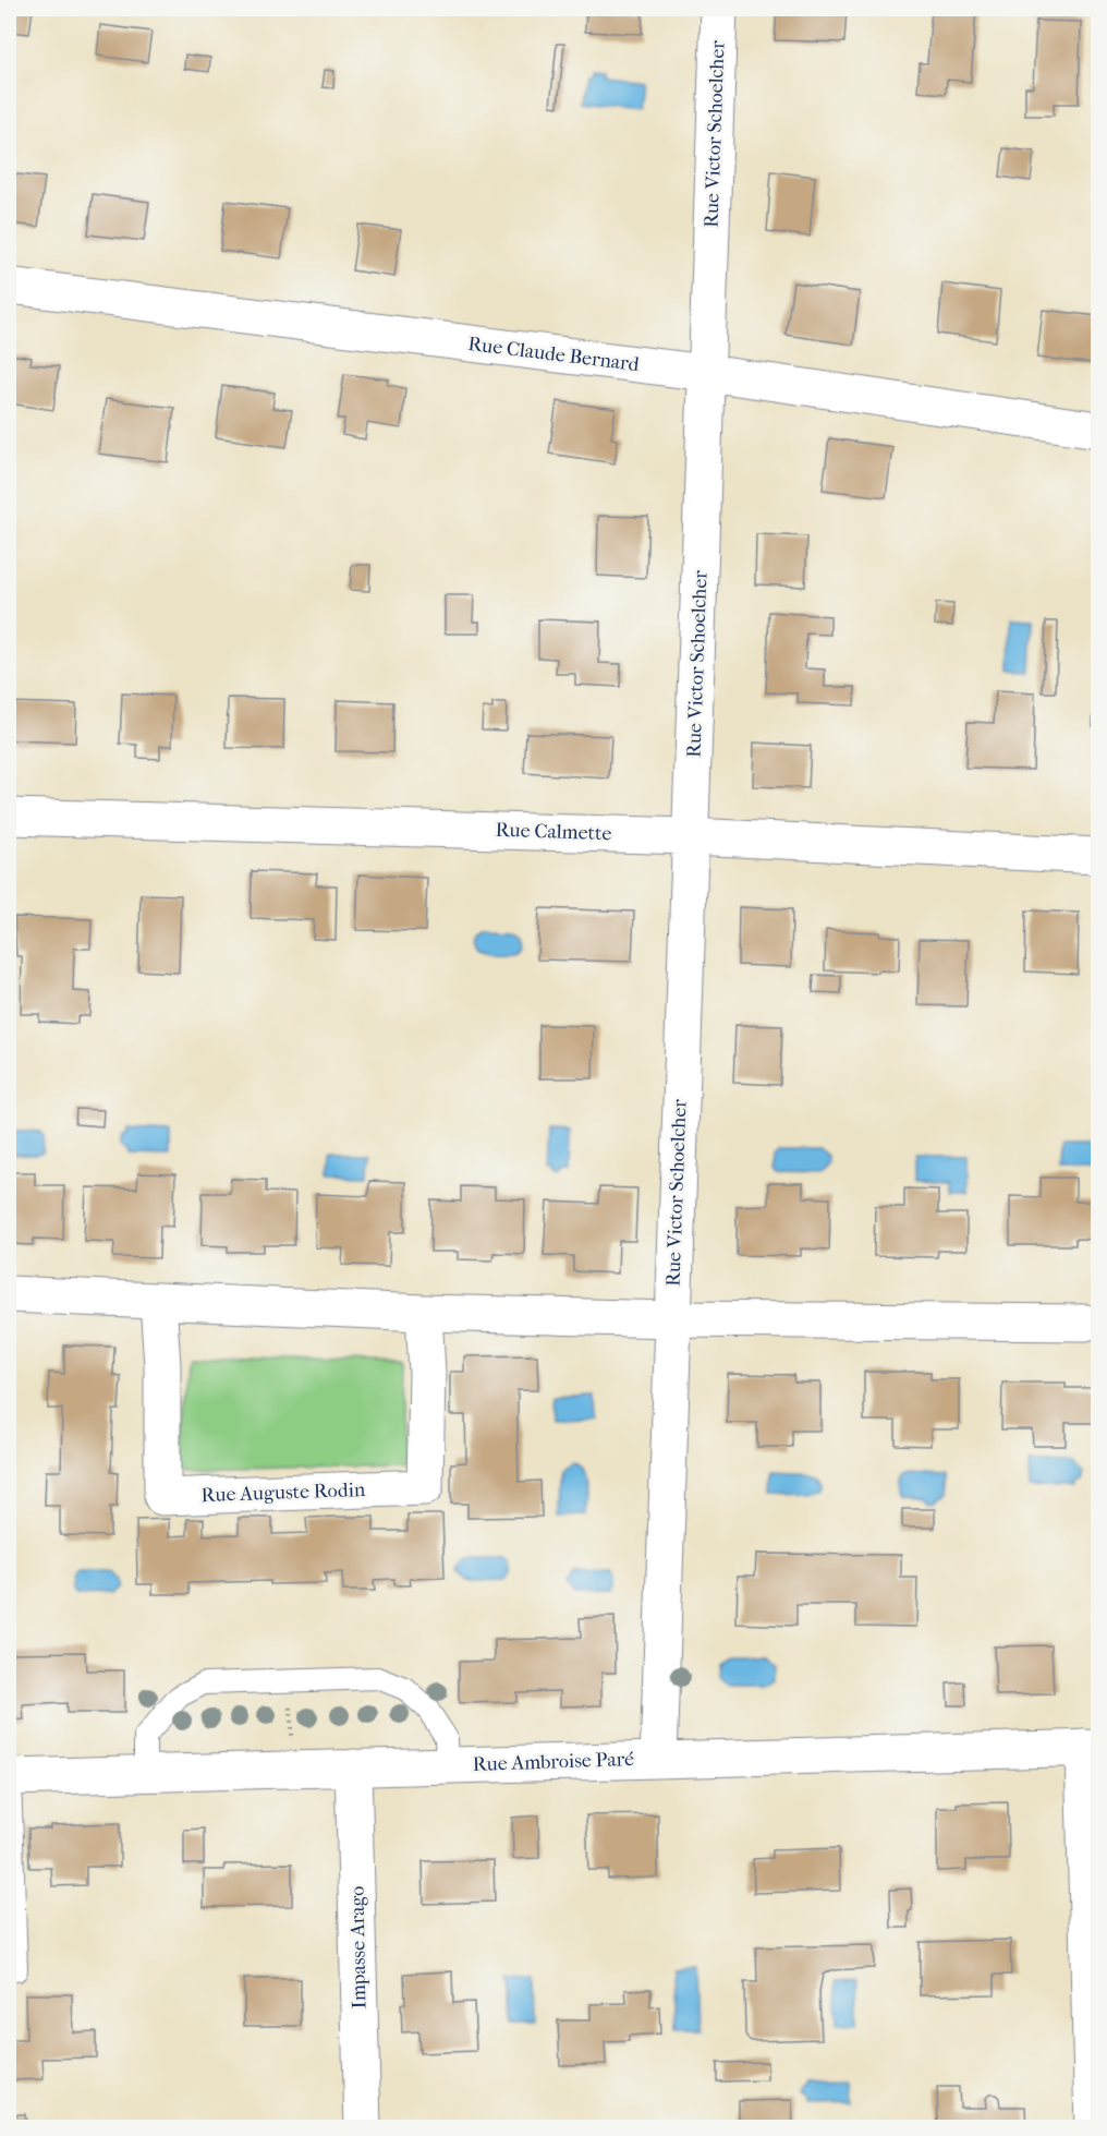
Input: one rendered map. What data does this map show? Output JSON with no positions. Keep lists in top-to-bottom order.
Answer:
{
  "streets": {
    "street": [
      "Rue Victor Schoelcher",
      "Rue Claude Bernard",
      "Rue Calmette",
      "Rue Auguste Rodin",
      "Rue Ambroise Paré",
      "Impasse Arago"
    ]
  },
  "crossings": [
    ["Rue Victor Schoelcher", "Rue Claude Bernard"],
    ["Rue Victor Schoelcher", "Rue Calmette"],
    ["Rue Victor Schoelcher", "Rue Ambroise Paré"],
    ["Rue Ambroise Paré", "Impasse Arago"]
  ]
}
